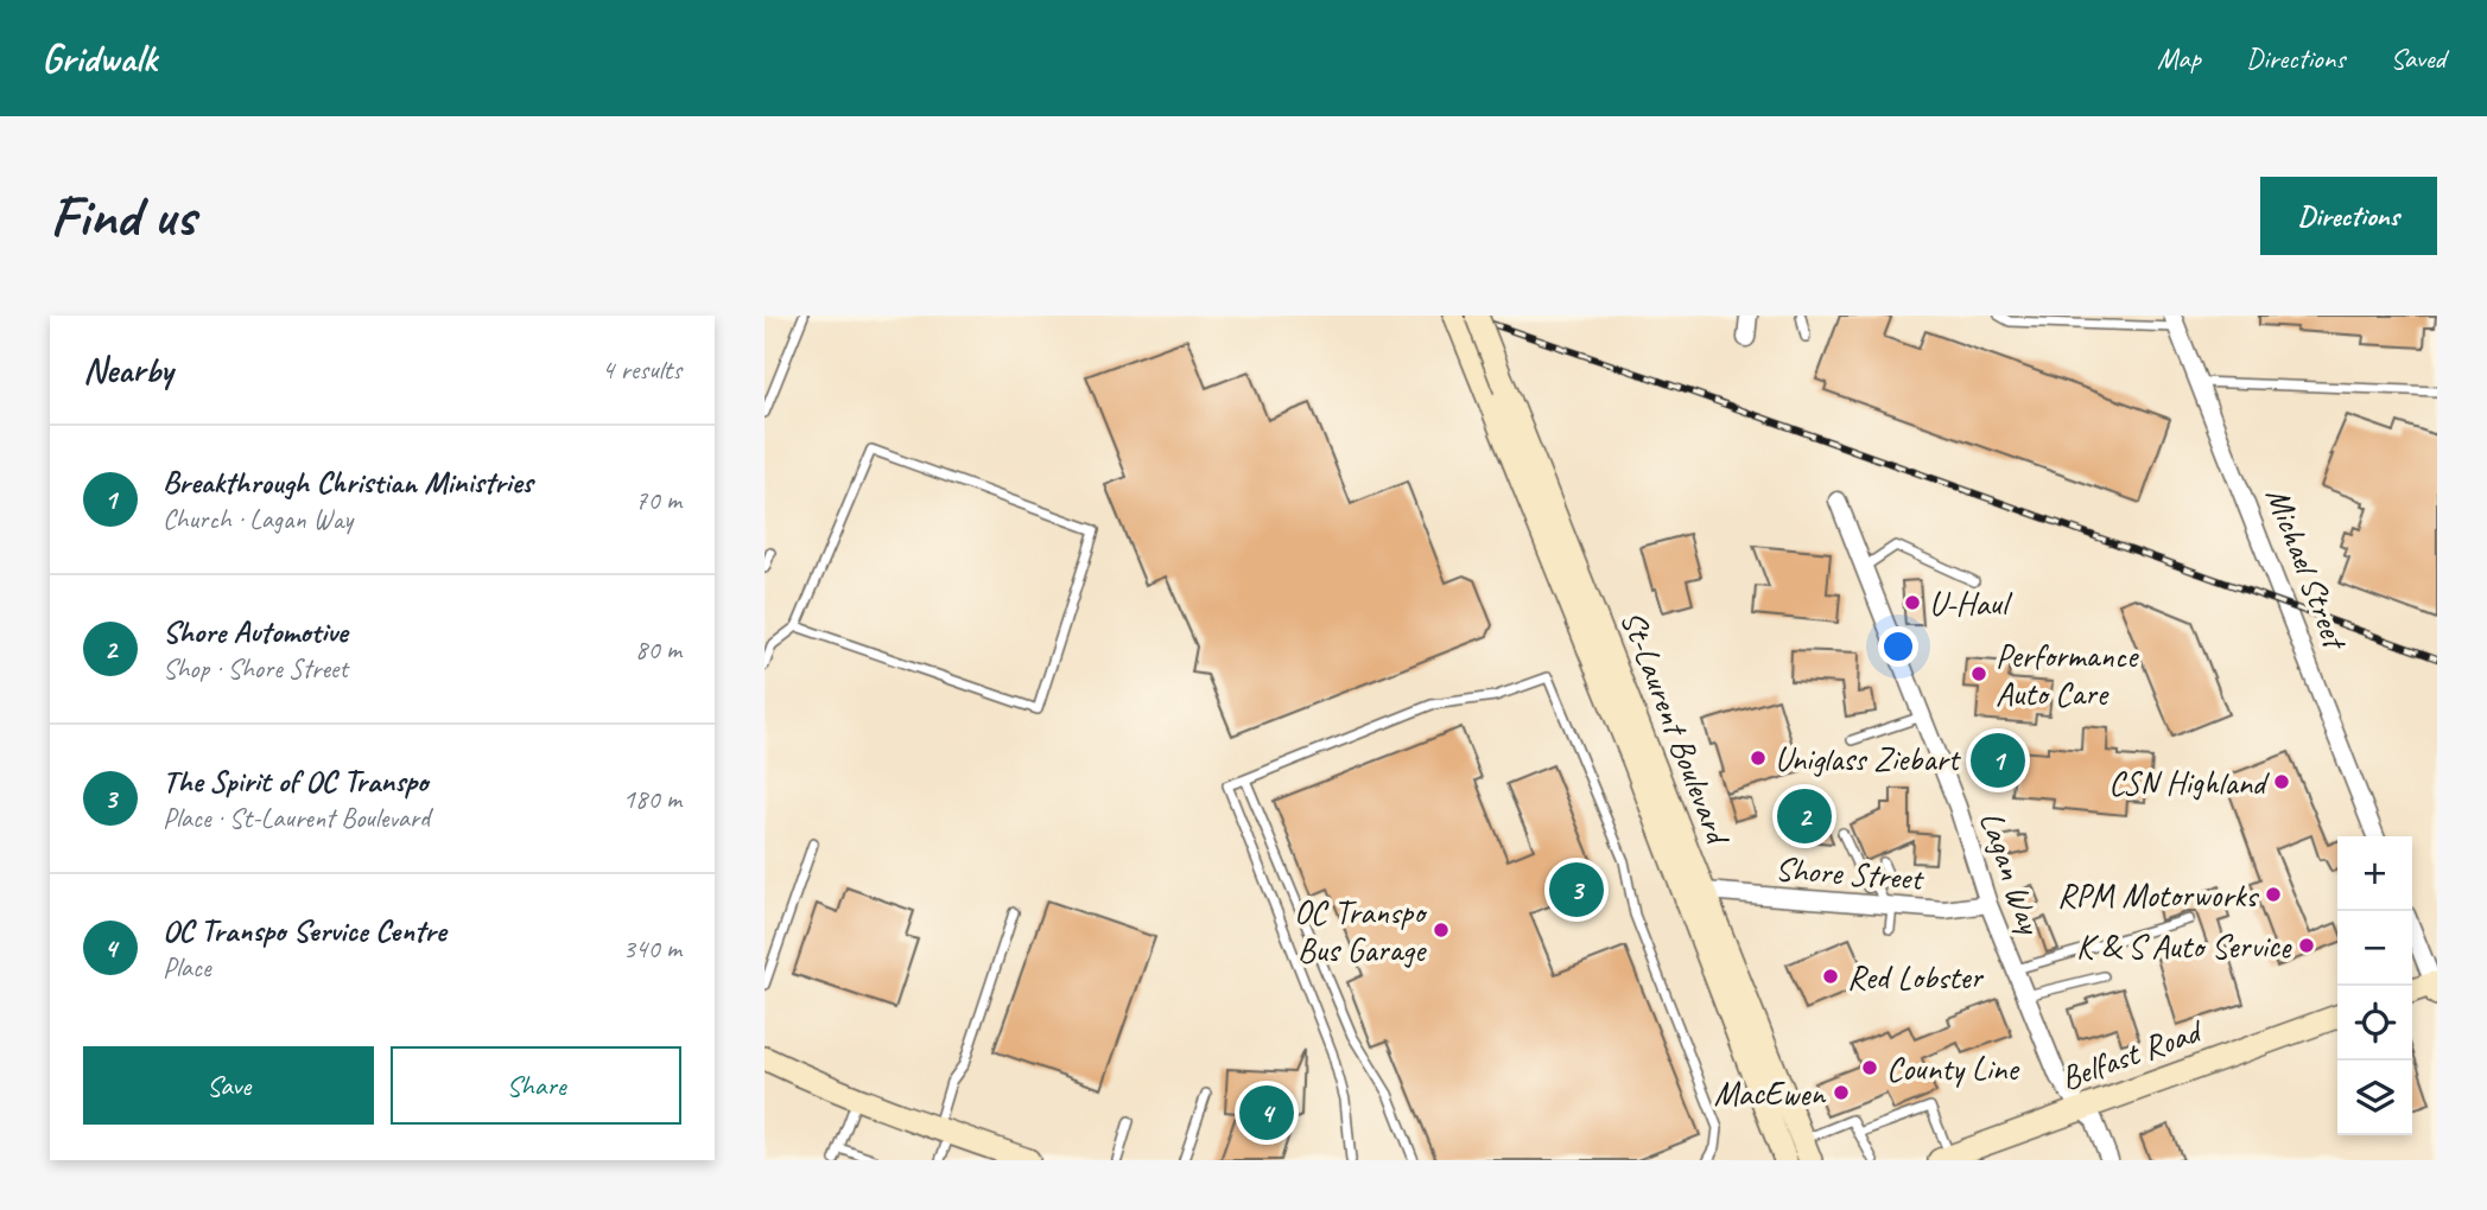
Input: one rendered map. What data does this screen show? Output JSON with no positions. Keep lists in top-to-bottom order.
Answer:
{
  "streets": {
    "main road": ["St-Laurent Boulevard", "Belfast Road"],
    "street": ["Michael Street", "Lagan Way", "Shore Street"]
  },
  "crossings": [
    ["St-Laurent Boulevard", "Shore Street"],
    ["Lagan Way", "Shore Street"],
    ["Lagan Way", "Belfast Road"]
  ],
  "places": [
    "U-Haul",
    "Performance Auto Care",
    "Uniglass Ziebart",
    "CSN Highland",
    "RPM Motorworks",
    "OC Transpo Bus Garage",
    "K & S Auto Service",
    "Red Lobster",
    "County Line",
    "MacEwen"
  ],
  "page": {
    "header": "Gridwalk",
    "nav": ["Map", "Directions", "Saved"],
    "buttons": [
      "Directions",
      ["Save", "Share"]
    ],
    "title": "Find us",
    "heading": ["Nearby", "4 results"],
    "list": [
      {
        "mark": "1",
        "name": "Breakthrough Christian Ministries",
        "note": "Church · Lagan Way",
        "value": "70 m"
      },
      {
        "mark": "2",
        "name": "Shore Automotive",
        "note": "Shop · Shore Street",
        "value": "80 m"
      },
      {
        "mark": "3",
        "name": "The Spirit of OC Transpo",
        "note": "Place · St-Laurent Boulevard",
        "value": "180 m"
      },
      {
        "mark": "4",
        "name": "OC Transpo Service Centre",
        "note": "Place",
        "value": "340 m"
      }
    ],
    "pins": [
      "1",
      "2",
      "3",
      "4"
    ],
    "map_buttons": ["+", "−"]
  }
}
